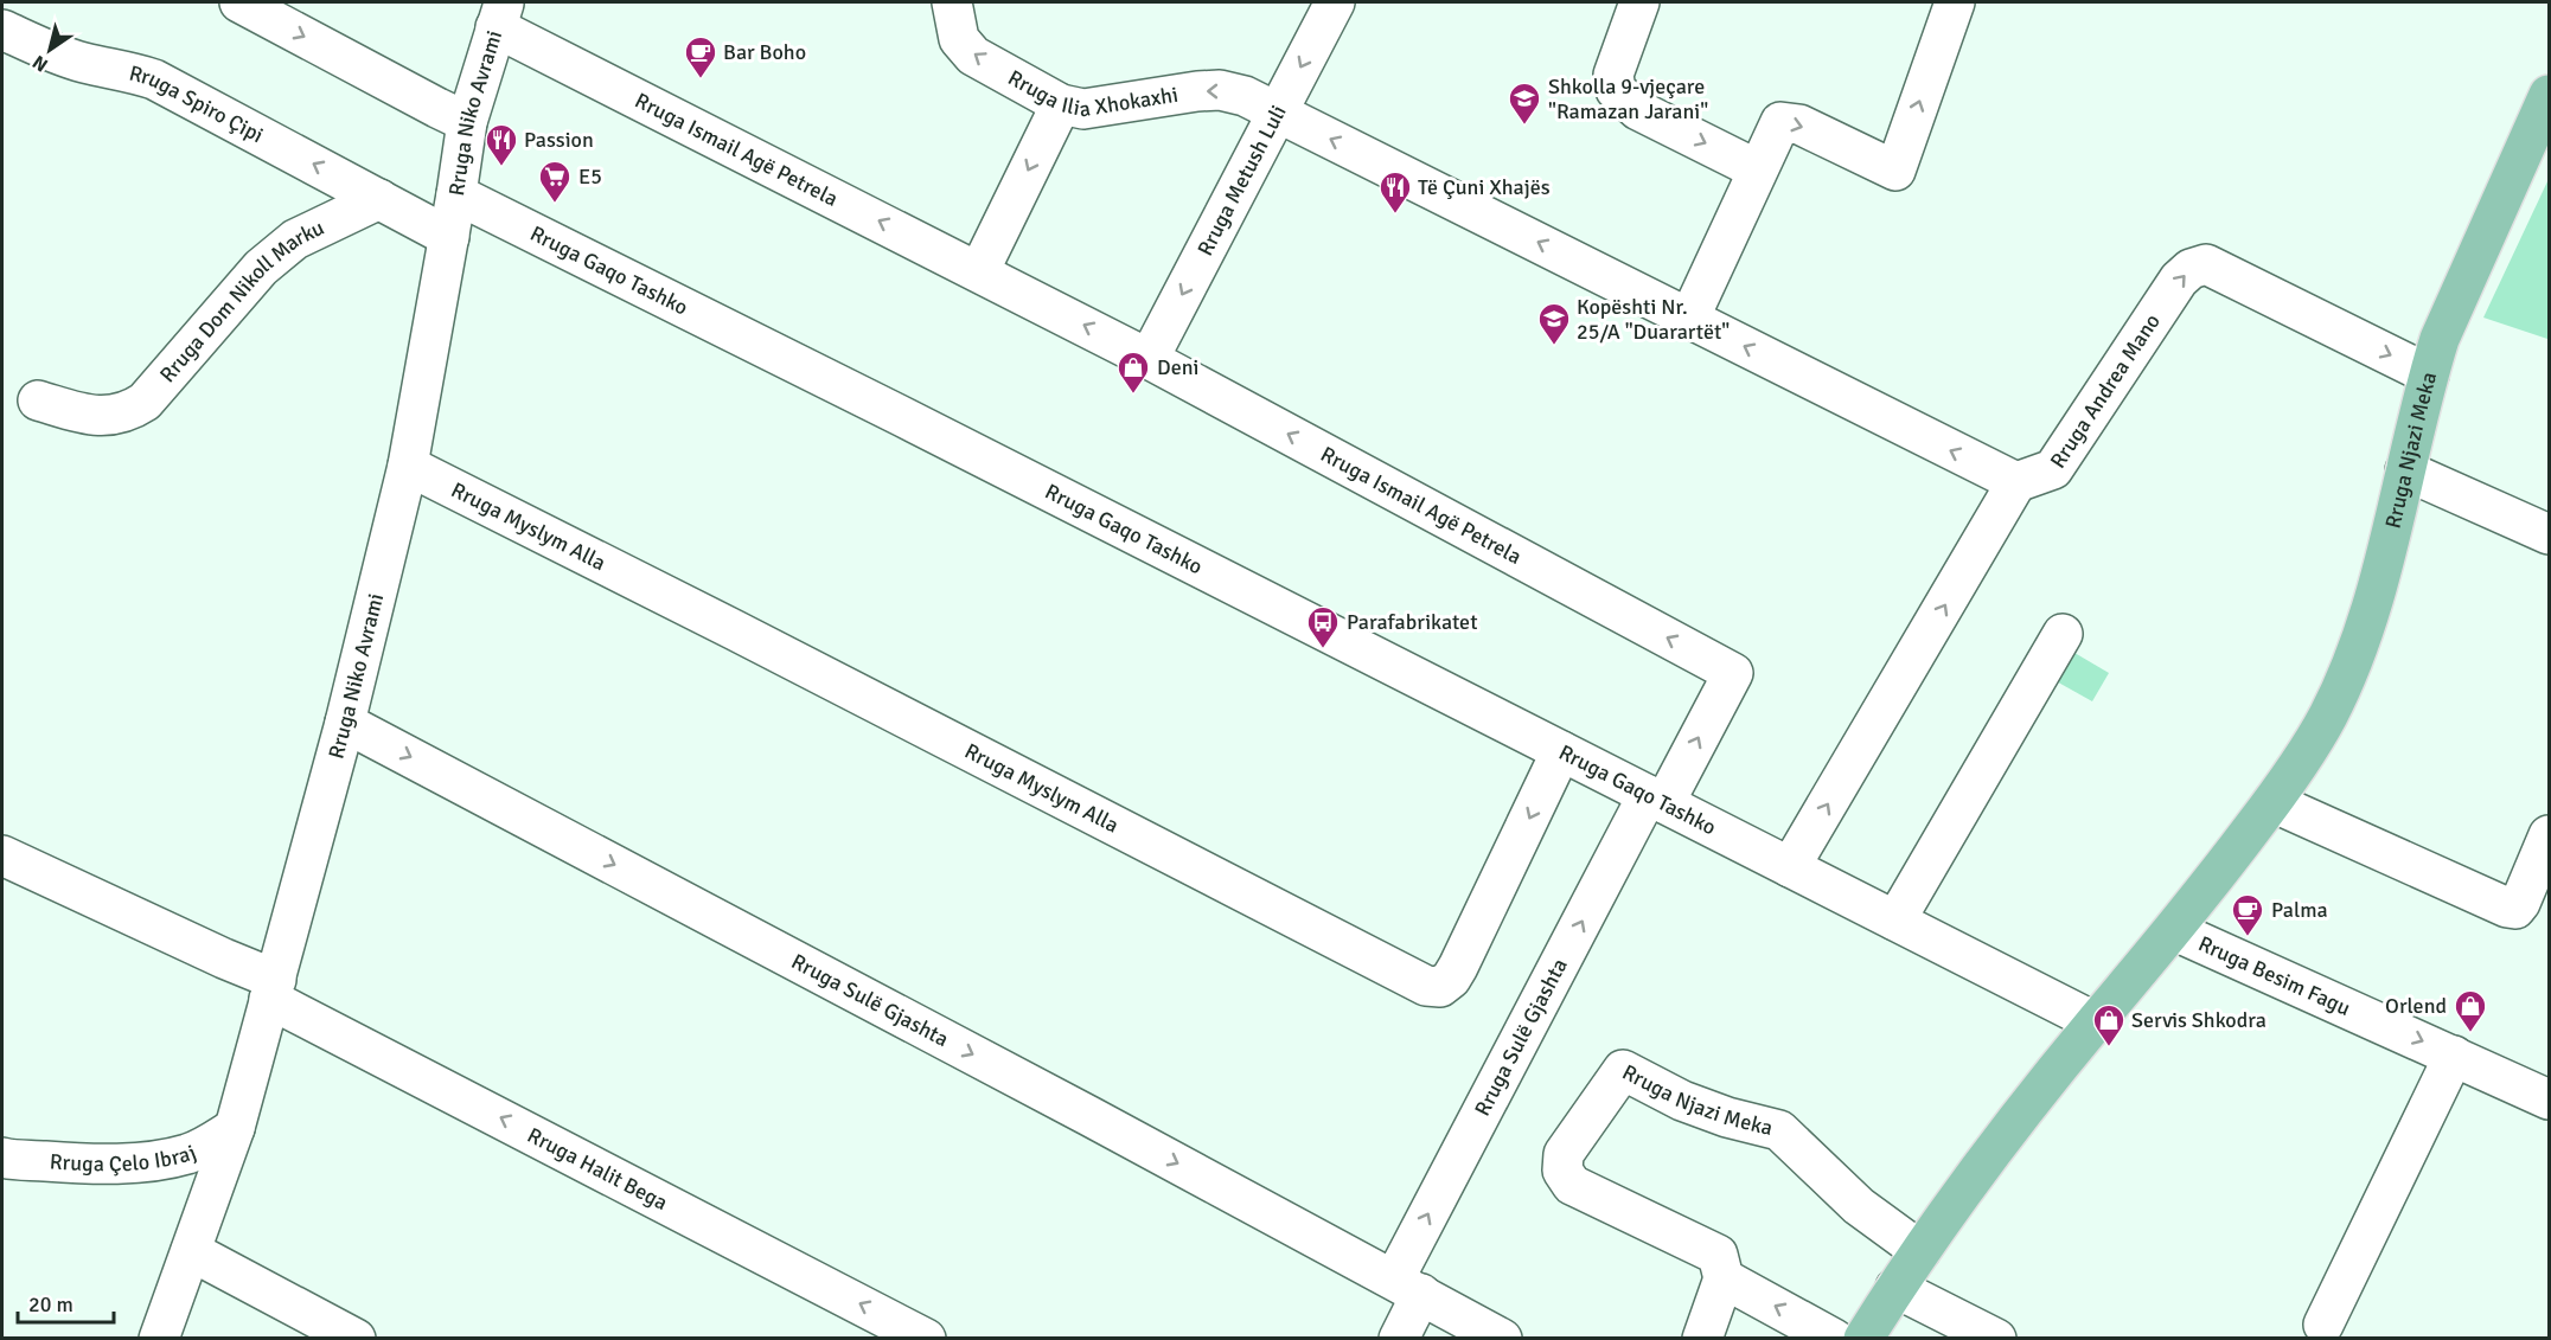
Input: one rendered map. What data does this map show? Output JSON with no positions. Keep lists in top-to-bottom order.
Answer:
{
  "streets": {
    "main road": ["Rruga Njazi Meka"],
    "street": [
      "Rruga Ilia Xhokaxhi",
      "Rruga Spiro Çipi",
      "Rruga Niko Avrami",
      "Rruga Ismail Agë Petrela",
      "Rruga Metush Luli",
      "Rruga Gaqo Tashko",
      "Rruga Dom Nikoll Marku",
      "Rruga Andrea Mano",
      "Rruga Myslym Alla",
      "Rruga Besim Fagu",
      "Rruga Sulë Gjashta",
      "Rruga Çelo Ibraj",
      "Rruga Halit Bega"
    ]
  },
  "crossings": [
    ["Rruga Ilia Xhokaxhi", "Rruga Metush Luli"],
    ["Rruga Spiro Çipi", "Rruga Dom Nikoll Marku"],
    ["Rruga Niko Avrami", "Rruga Ismail Agë Petrela"],
    ["Rruga Niko Avrami", "Rruga Gaqo Tashko"],
    ["Rruga Niko Avrami", "Rruga Myslym Alla"],
    ["Rruga Niko Avrami", "Rruga Sulë Gjashta"],
    ["Rruga Niko Avrami", "Rruga Çelo Ibraj"],
    ["Rruga Niko Avrami", "Rruga Halit Bega"],
    ["Rruga Ismail Agë Petrela", "Rruga Metush Luli"],
    ["Rruga Ismail Agë Petrela", "Rruga Gaqo Tashko"],
    ["Rruga Ismail Agë Petrela", "Rruga Sulë Gjashta"],
    ["Rruga Gaqo Tashko", "Rruga Njazi Meka"],
    ["Rruga Gaqo Tashko", "Rruga Myslym Alla"],
    ["Rruga Gaqo Tashko", "Rruga Sulë Gjashta"],
    ["Rruga Andrea Mano", "Rruga Njazi Meka"],
    ["Rruga Njazi Meka", "Rruga Besim Fagu"]
  ],
  "one_way": [
    "Rruga Ilia Xhokaxhi",
    "Rruga Myslym Alla",
    "Rruga Besim Fagu",
    "Rruga Halit Bega"
  ],
  "places": {
    "cafe": ["Bar Boho", "Palma"],
    "school or university": ["Shkolla 9-vjeçare \"Ramazan Jarani\"", "Kopështi Nr. 25/A \"Duarartët\""],
    "restaurant": ["Passion", "Të Çuni Xhajës"],
    "supermarket": ["E5"],
    "shop": ["Deni", "Orlend", "Servis Shkodra"],
    "bus stop": ["Parafabrikatet"]
  },
  "scale_bar": "20 m",
  "north": "bottom left"
}
